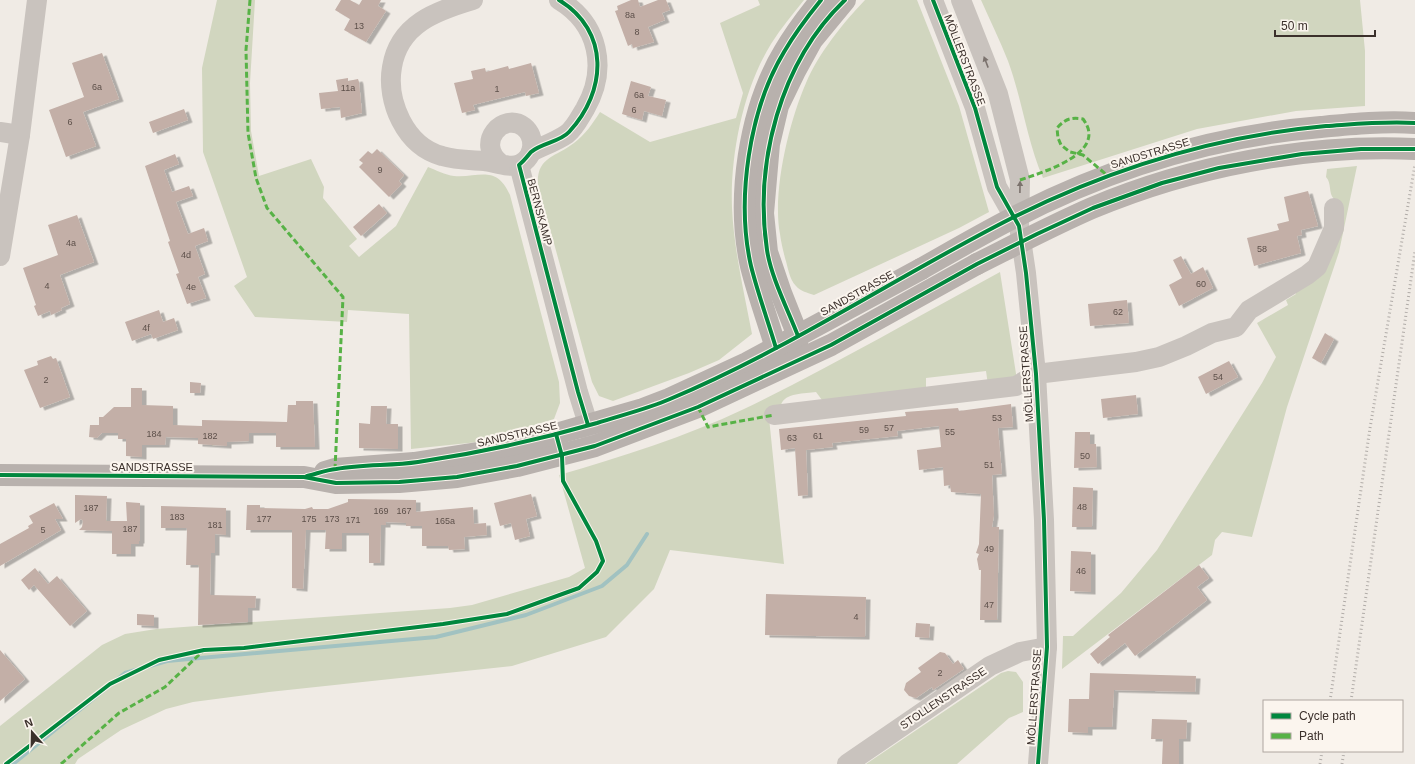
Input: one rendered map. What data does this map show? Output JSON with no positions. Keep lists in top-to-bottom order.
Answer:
{
  "streets": {
    "main road": ["SANDSTRASSE"],
    "street": ["MÖLLERSTRASSE", "BERNSKAMP", "STOLLENSTRASSE"]
  },
  "crossings": [
    ["MÖLLERSTRASSE", "STOLLENSTRASSE"],
    ["SANDSTRASSE", "BERNSKAMP"]
  ],
  "house_numbers": [
    "8a",
    "13",
    "8",
    "6a",
    "11a",
    "1",
    "6a",
    "6",
    "6",
    "9",
    "4a",
    "58",
    "4d",
    "60",
    "4",
    "4e",
    "62",
    "4f",
    "54",
    "2",
    "53",
    "57",
    "59",
    "55",
    "184",
    "182",
    "61",
    "63",
    "50",
    "51",
    "48",
    "187",
    "169",
    "167",
    "183",
    "177",
    "175",
    "173",
    "171",
    "165a",
    "181",
    "187",
    "5",
    "49",
    "46",
    "47",
    "4",
    "2"
  ],
  "legend": ["Cycle path", "Path"],
  "scale_bar": "50 m",
  "north": "top"
}
